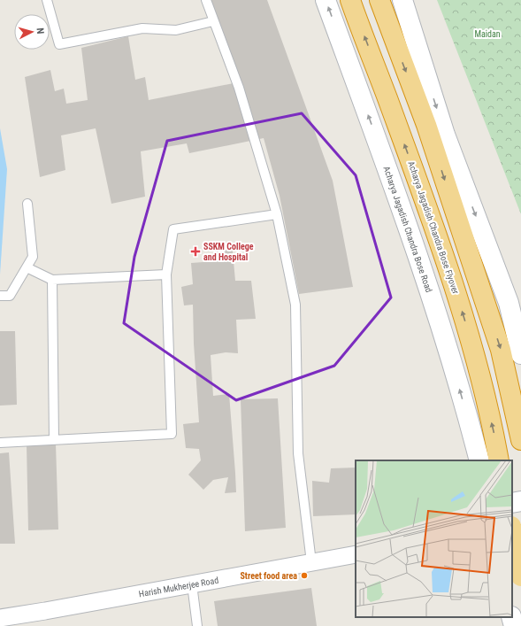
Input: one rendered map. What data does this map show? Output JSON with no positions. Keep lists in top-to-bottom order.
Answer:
{
  "streets": {
    "highway": ["Acharya Jagadish Chandra Bose Flyover"],
    "main road": ["Acharya Jagadish Chandra Bose Road"],
    "street": ["Harish Mukherjee Road"]
  },
  "parks": ["Maidan"],
  "places": {
    "health": ["SSKM College and Hospital"],
    "other": ["Street food area"]
  },
  "north": "right"
}
